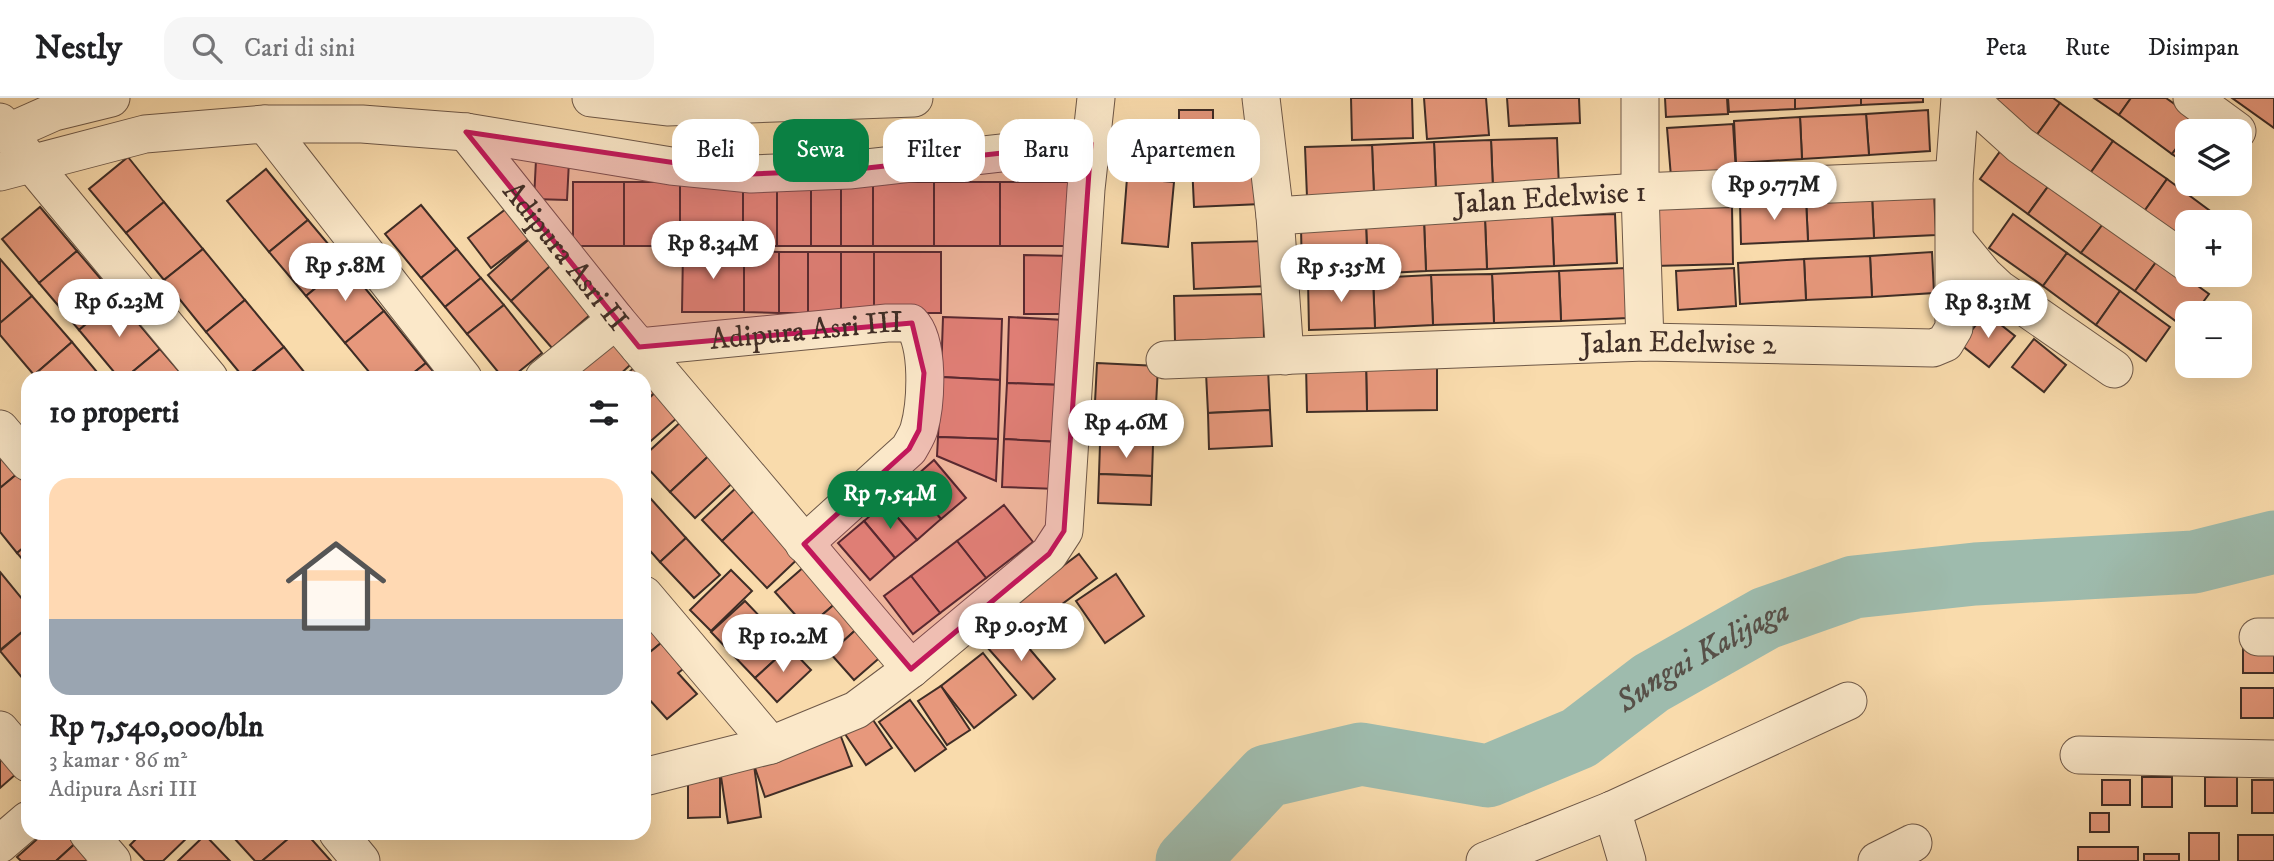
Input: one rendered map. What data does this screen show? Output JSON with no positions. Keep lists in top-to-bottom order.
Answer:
{
  "streets": {
    "street": [
      "Jalan Edelwise 1",
      "Adipura Asri II",
      "Adipura Asri III",
      "Jalan Edelwise 2"
    ]
  },
  "crossings": [
    ["Jalan Edelwise 1", "Jalan Edelwise 2"],
    ["Adipura Asri II", "Adipura Asri III"]
  ],
  "water": ["Sungai Kalijaga"],
  "page": {
    "header": "Nestly",
    "search": "Cari di sini",
    "nav": ["Peta", "Rute", "Disimpan"],
    "map_buttons": ["+", "−"],
    "chip": [
      "Beli",
      "Sewa",
      "Filter",
      "Baru",
      "Apartemen"
    ],
    "price": [
      "Rp 9.77M",
      "Rp 8.34M",
      "Rp 5.8M",
      "Rp 5.35M",
      "Rp 6.23M",
      "Rp 8.31M",
      "Rp 4.6M",
      "Rp 7.54M",
      "Rp 9.05M",
      "Rp 10.2M"
    ],
    "heading": "10 properti",
    "list": [
      {
        "name": "Rp 7,540,000/bln",
        "note": "3 kamar · 86 m² · Adipura Asri III"
      }
    ]
  }
}
